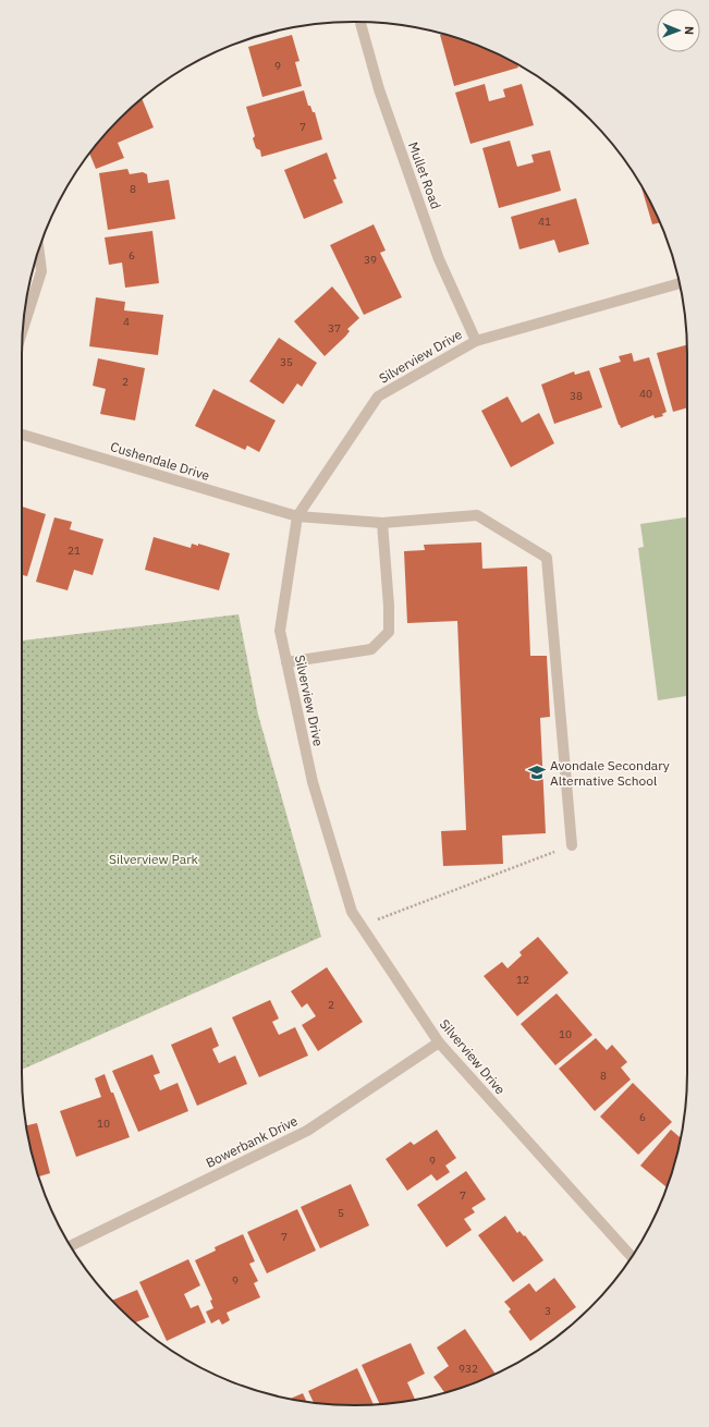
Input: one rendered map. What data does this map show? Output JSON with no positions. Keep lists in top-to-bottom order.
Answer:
{
  "streets": {
    "street": [
      "Mullet Road",
      "Silverview Drive",
      "Cushendale Drive",
      "Bowerbank Drive"
    ]
  },
  "crossings": [
    ["Mullet Road", "Silverview Drive"],
    ["Silverview Drive", "Cushendale Drive"],
    ["Silverview Drive", "Bowerbank Drive"]
  ],
  "parks": ["Silverview Park"],
  "places": {
    "school or university": ["Avondale Secondary Alternative School"]
  },
  "house_numbers": [
    "9",
    "7",
    "8",
    "41",
    "6",
    "39",
    "4",
    "37",
    "35",
    "2",
    "40",
    "38",
    "21",
    "12",
    "2",
    "10",
    "8",
    "6",
    "10",
    "9",
    "7",
    "5",
    "7",
    "9",
    "3",
    "932"
  ],
  "north": "right"
}
